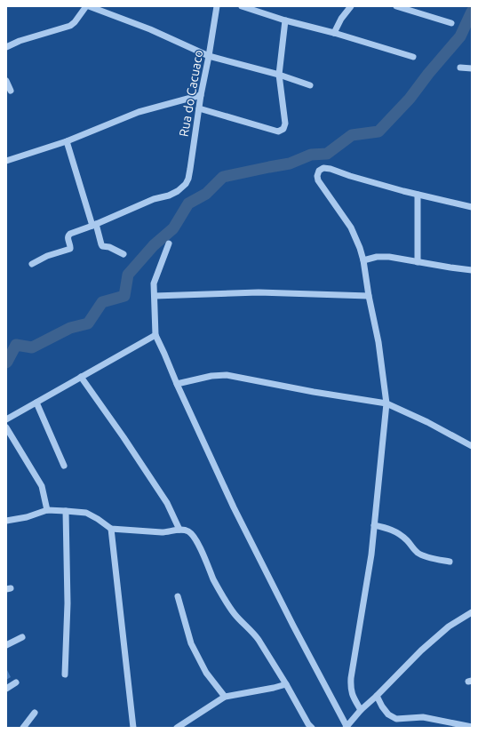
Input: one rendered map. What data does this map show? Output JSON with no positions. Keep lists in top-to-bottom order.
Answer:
{
  "streets": {
    "street": ["Rua do Cacuaco"]
  }
}
